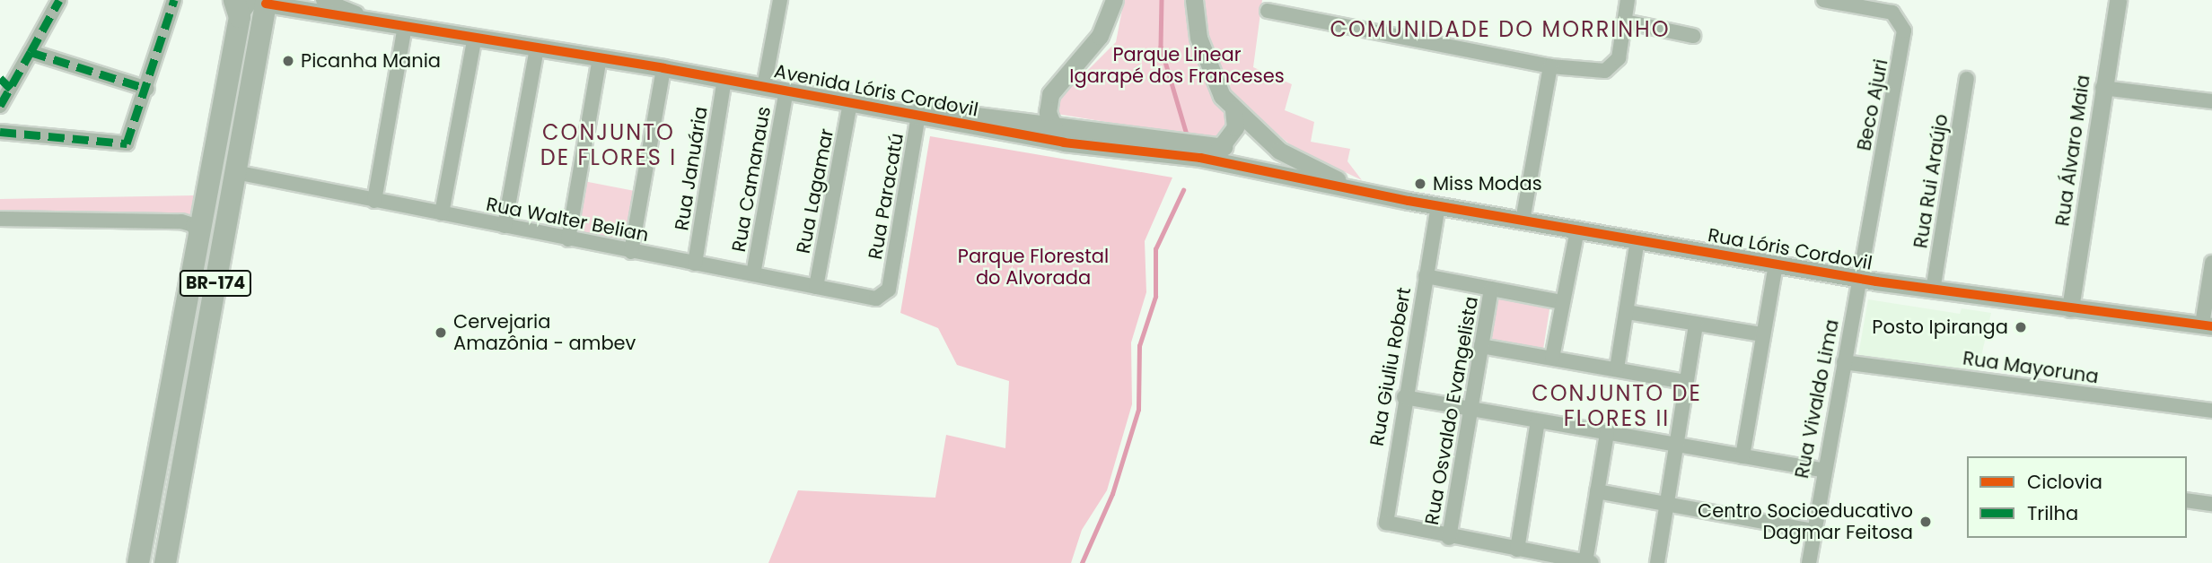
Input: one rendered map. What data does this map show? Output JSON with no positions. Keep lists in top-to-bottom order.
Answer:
{
  "streets": {
    "highway": ["BR-174"],
    "street": [
      "Avenida Lóris Cordovil",
      "Beco Ajuri",
      "Rua Álvaro Maia",
      "Rua Januária",
      "Rua Camanaus",
      "Rua Rui Araújo",
      "Rua Lagamar",
      "Rua Paracatú",
      "Rua Walter Belian",
      "Rua Lóris Cordovil",
      "Rua Giuliu Robert",
      "Rua Mayoruna",
      "Rua Vivaldo Lima",
      "Rua Osvaldo Evangelista"
    ]
  },
  "crossings": [
    ["Avenida Lóris Cordovil", "Rua Januária"],
    ["Avenida Lóris Cordovil", "Rua Camanaus"],
    ["Avenida Lóris Cordovil", "Rua Lagamar"],
    ["Avenida Lóris Cordovil", "Rua Paracatú"],
    ["Avenida Lóris Cordovil", "Rua Lóris Cordovil"],
    ["Avenida Lóris Cordovil", "BR-174"],
    ["Beco Ajuri", "Rua Lóris Cordovil"],
    ["Beco Ajuri", "Rua Vivaldo Lima"],
    ["Rua Álvaro Maia", "Rua Lóris Cordovil"],
    ["Rua Januária", "Rua Walter Belian"],
    ["Rua Camanaus", "Rua Walter Belian"],
    ["Rua Rui Araújo", "Rua Lóris Cordovil"],
    ["Rua Lagamar", "Rua Walter Belian"],
    ["Rua Paracatú", "Rua Walter Belian"],
    ["Rua Walter Belian", "BR-174"],
    ["Rua Lóris Cordovil", "Rua Giuliu Robert"],
    ["Rua Lóris Cordovil", "Rua Vivaldo Lima"],
    ["Rua Giuliu Robert", "Rua Osvaldo Evangelista"],
    ["Rua Mayoruna", "Rua Vivaldo Lima"]
  ],
  "districts": ["COMUNIDADE DO MORRINHO", "CONJUNTO DE FLORES I", "CONJUNTO DE FLORES II"],
  "parks": ["Parque Linear Igarapé dos Franceses", "Parque Florestal do Alvorada"],
  "places": [
    "Picanha Mania",
    "Miss Modas",
    "Posto Ipiranga",
    "Cervejaria Amazônia - ambev",
    "Centro Socioeducativo Dagmar Feitosa"
  ],
  "legend": ["Ciclovia", "Trilha"]
}
